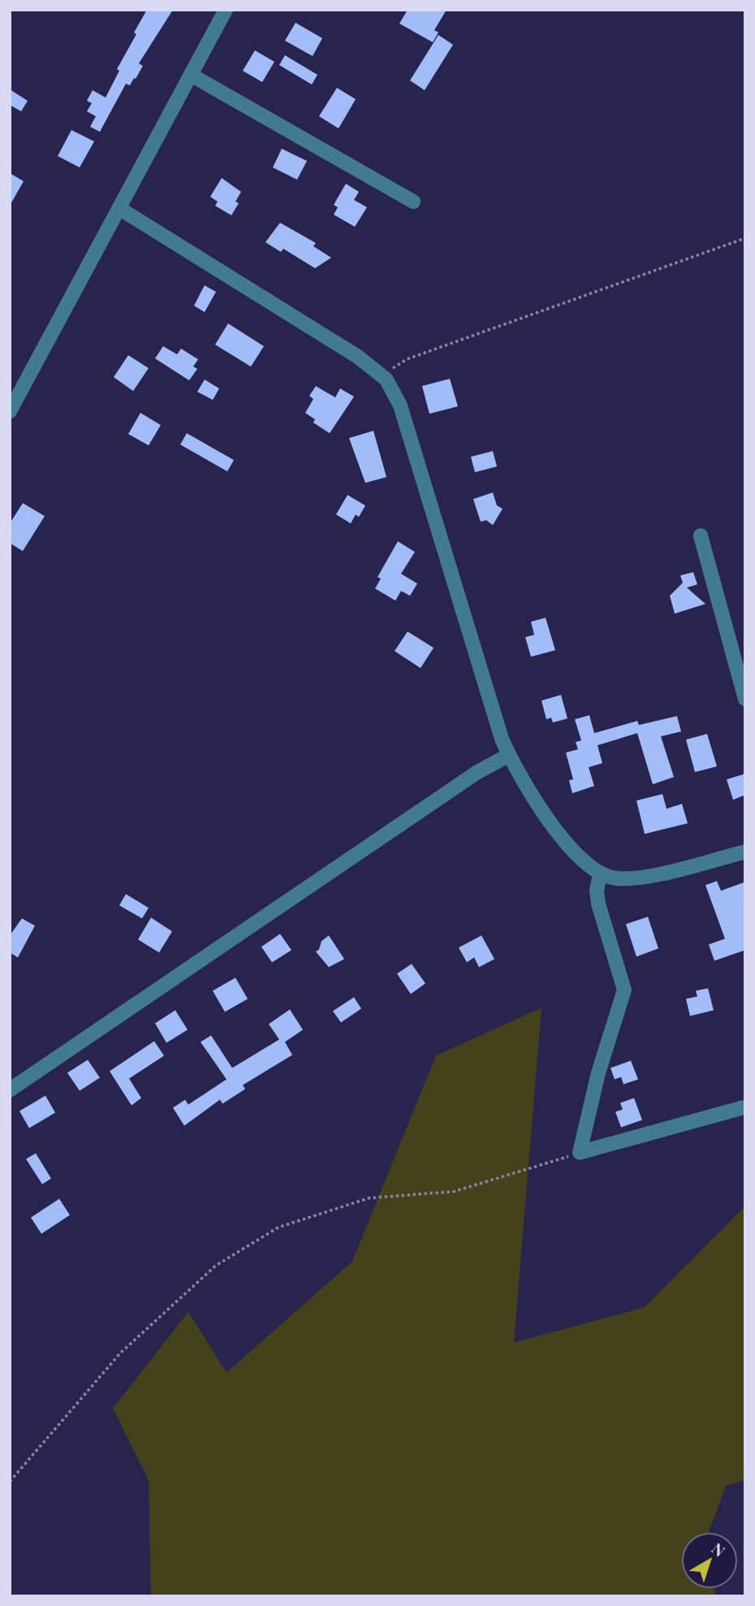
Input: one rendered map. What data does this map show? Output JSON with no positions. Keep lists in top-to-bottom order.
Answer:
{
  "north": "top right"
}
